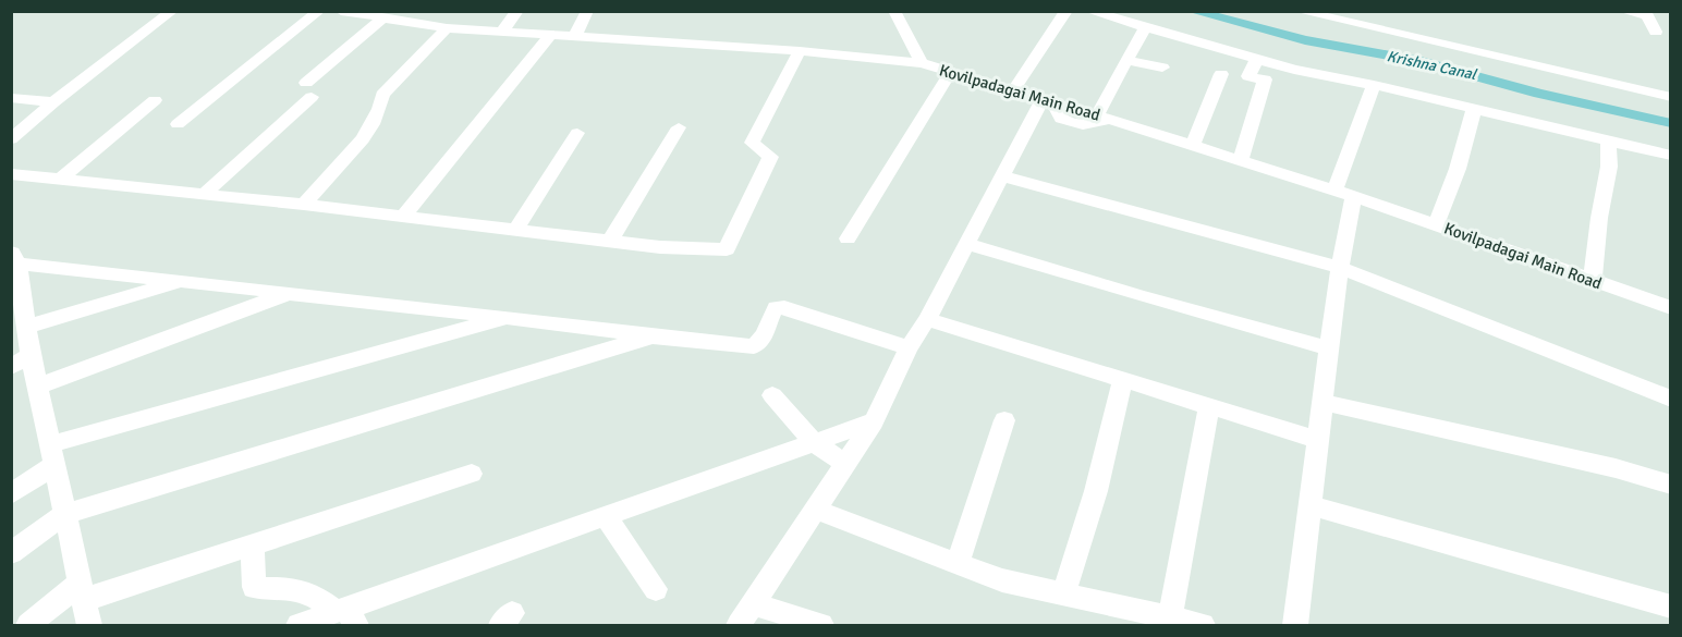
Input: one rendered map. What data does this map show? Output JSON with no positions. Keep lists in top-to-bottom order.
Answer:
{
  "streets": {
    "street": ["Kovilpadagai Main Road"]
  },
  "water": ["Krishna Canal"]
}
